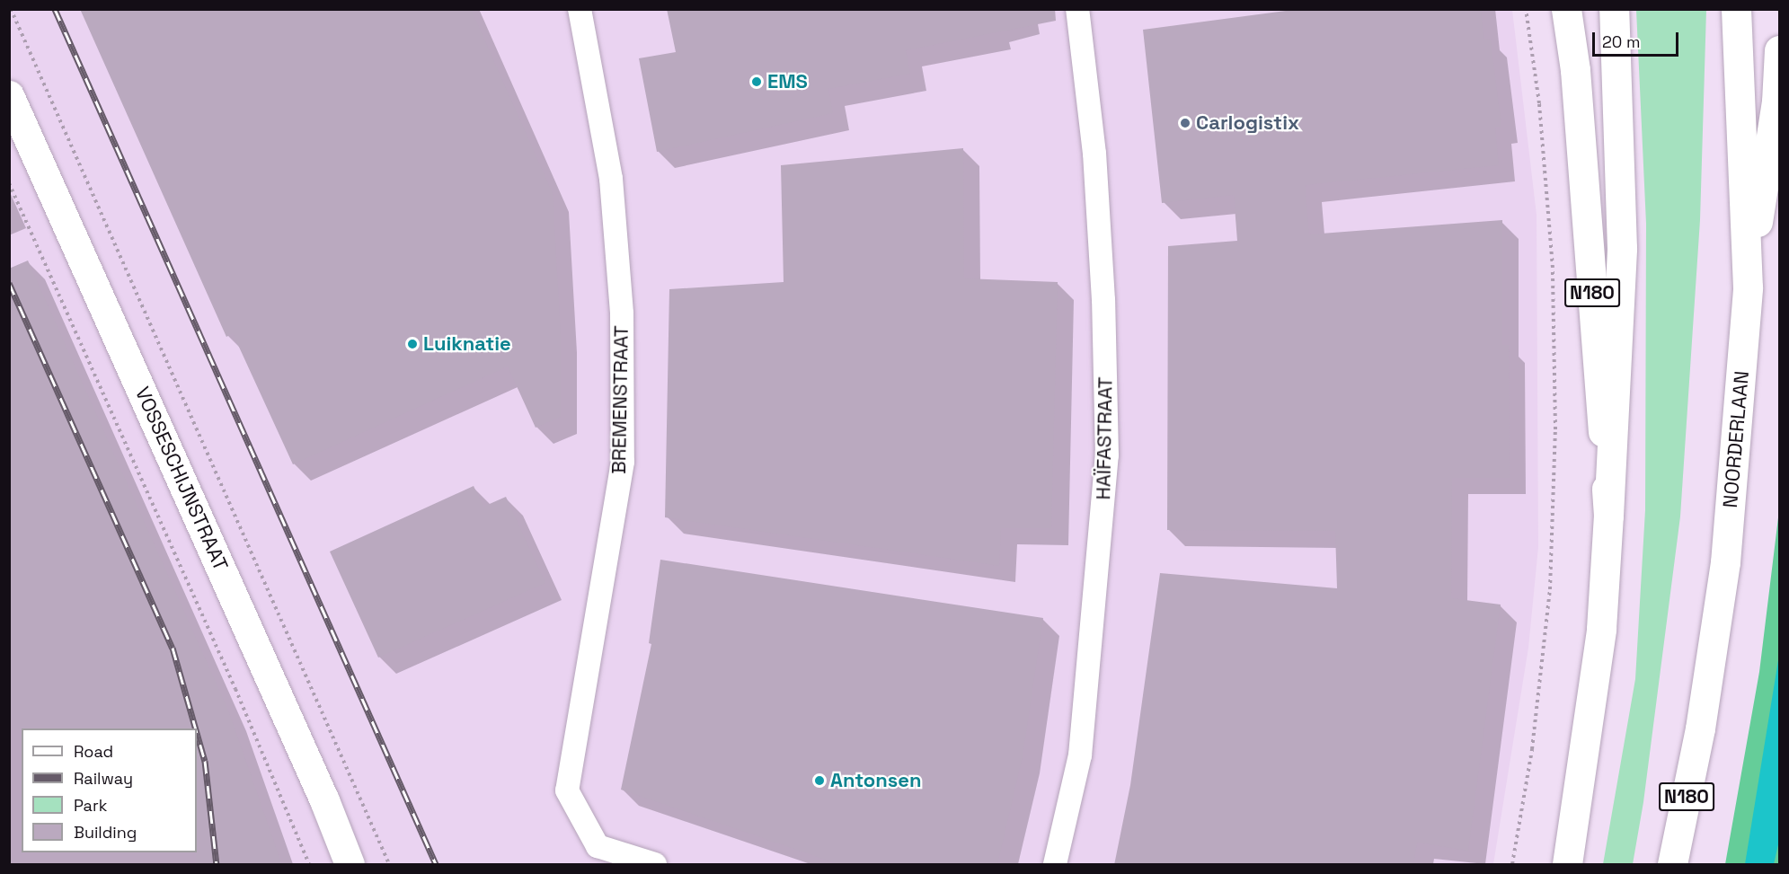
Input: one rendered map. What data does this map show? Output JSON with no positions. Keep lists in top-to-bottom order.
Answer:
{
  "streets": {
    "main road": ["N180", "NOORDERLAAN", "VOSSESCHIJNSTRAAT"],
    "street": ["BREMENSTRAAT", "HAÏFASTRAAT"]
  },
  "places": [
    "EMS",
    "Carlogistix",
    "Luiknatie",
    "Antonsen"
  ],
  "legend": [
    "Road",
    "Railway",
    "Park",
    "Building"
  ],
  "scale_bar": "20 m"
}
